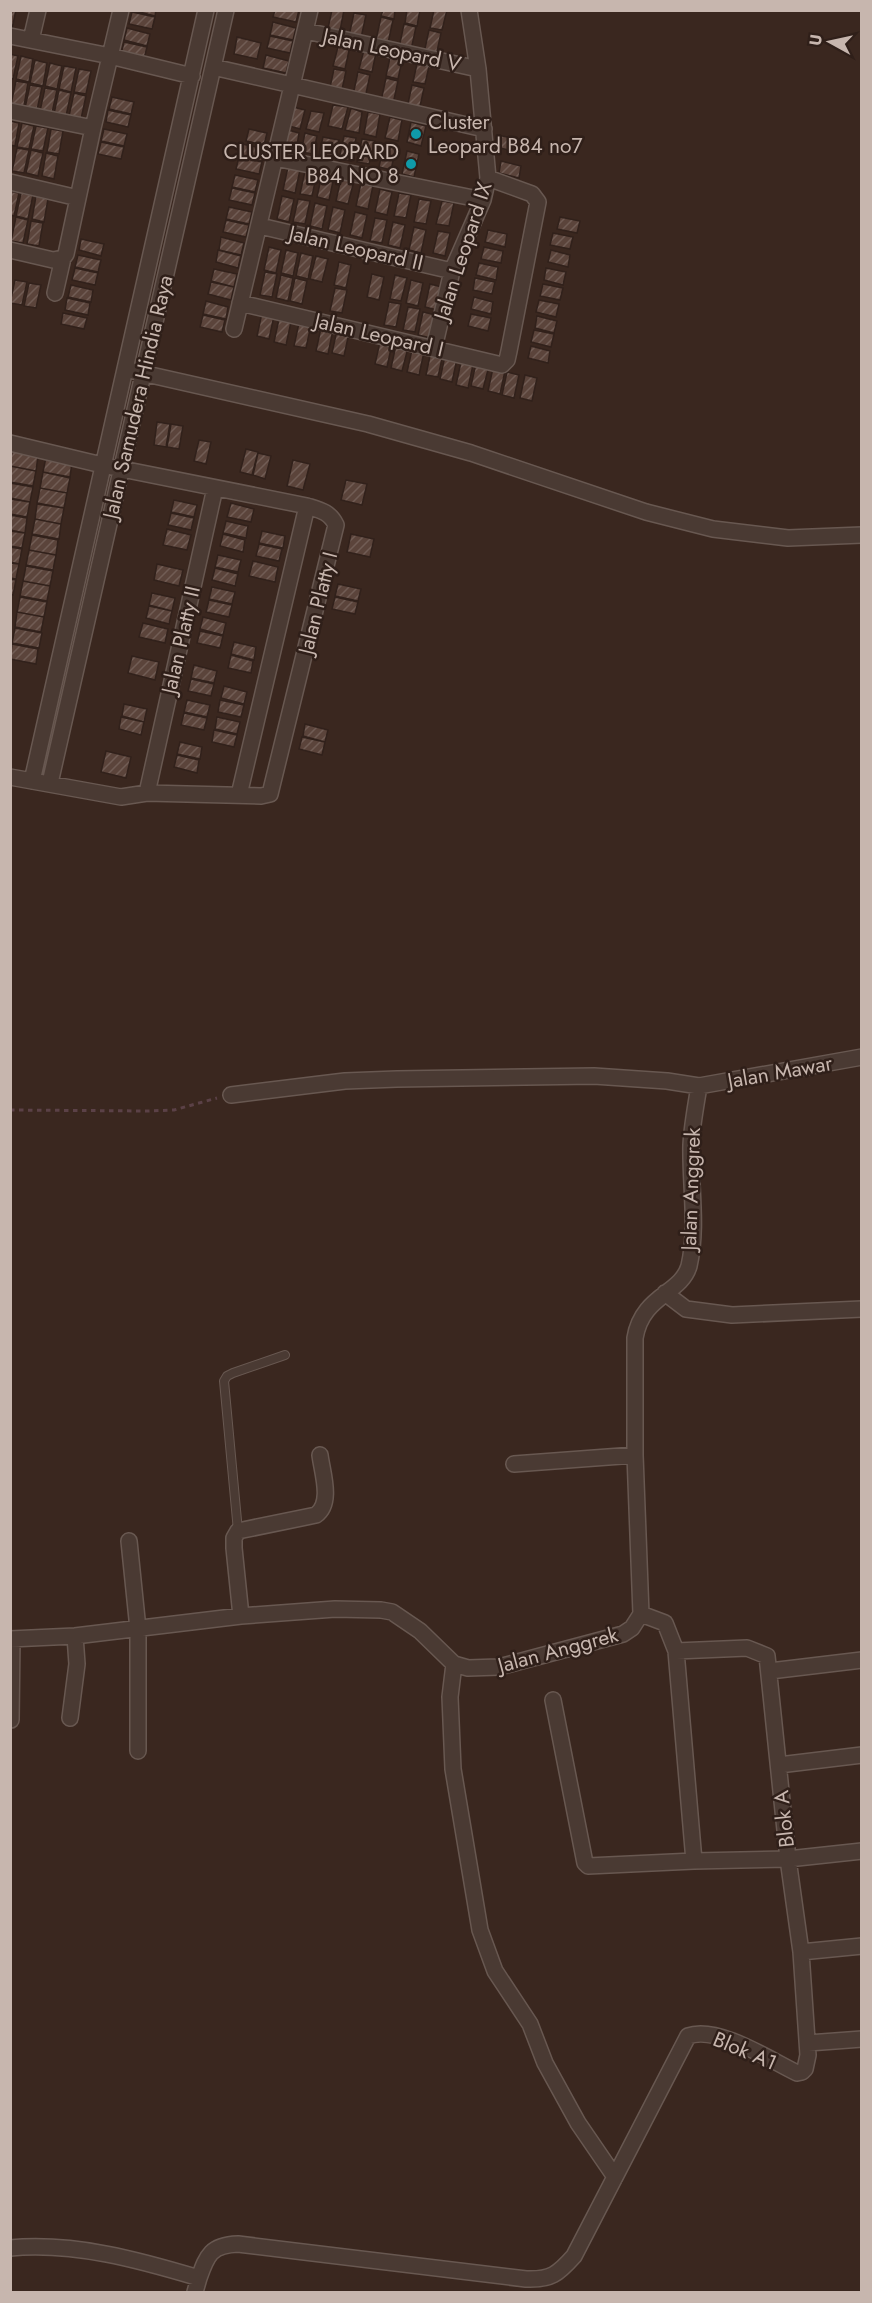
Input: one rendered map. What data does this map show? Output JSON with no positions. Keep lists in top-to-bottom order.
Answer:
{
  "streets": {
    "street": [
      "Jalan Leopard V",
      "Jalan Leopard II",
      "Jalan Leopard IX",
      "Jalan Leopard I",
      "Jalan Samudera Hindia Raya",
      "Jalan Platty I",
      "Jalan Platty II",
      "Jalan Mawar",
      "Jalan Anggrek",
      "Blok A",
      "Blok A1"
    ]
  },
  "crossings": [
    ["Jalan Leopard V", "Jalan Leopard IX"],
    ["Jalan Leopard II", "Jalan Leopard IX"],
    ["Jalan Leopard IX", "Jalan Leopard I"],
    ["Jalan Samudera Hindia Raya", "Jalan Platty I"],
    ["Jalan Platty I", "Jalan Platty II"],
    ["Jalan Mawar", "Jalan Anggrek"],
    ["Blok A", "Blok A1"]
  ],
  "places": ["Cluster Leopard B84 no7", "CLUSTER LEOPARD B84 NO 8"],
  "north": "left"
}
